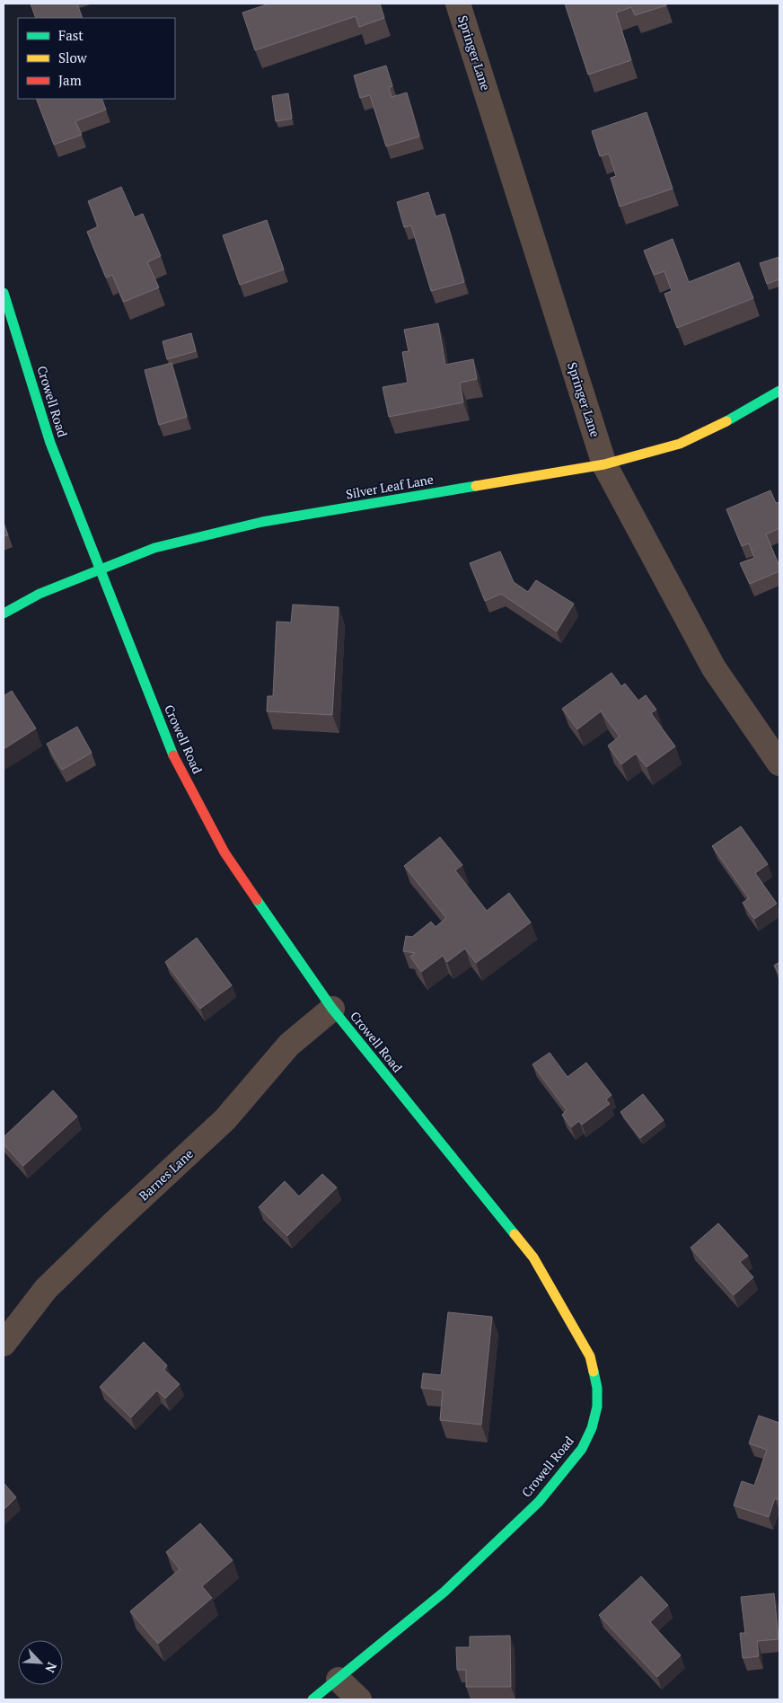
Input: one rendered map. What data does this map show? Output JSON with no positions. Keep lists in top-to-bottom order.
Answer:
{
  "streets": {
    "street": [
      "Springer Lane",
      "Crowell Road",
      "Silver Leaf Lane",
      "Barnes Lane"
    ]
  },
  "crossings": [
    ["Springer Lane", "Silver Leaf Lane"],
    ["Crowell Road", "Silver Leaf Lane"],
    ["Crowell Road", "Barnes Lane"]
  ],
  "legend": ["Fast", "Slow", "Jam"],
  "north": "bottom right"
}
